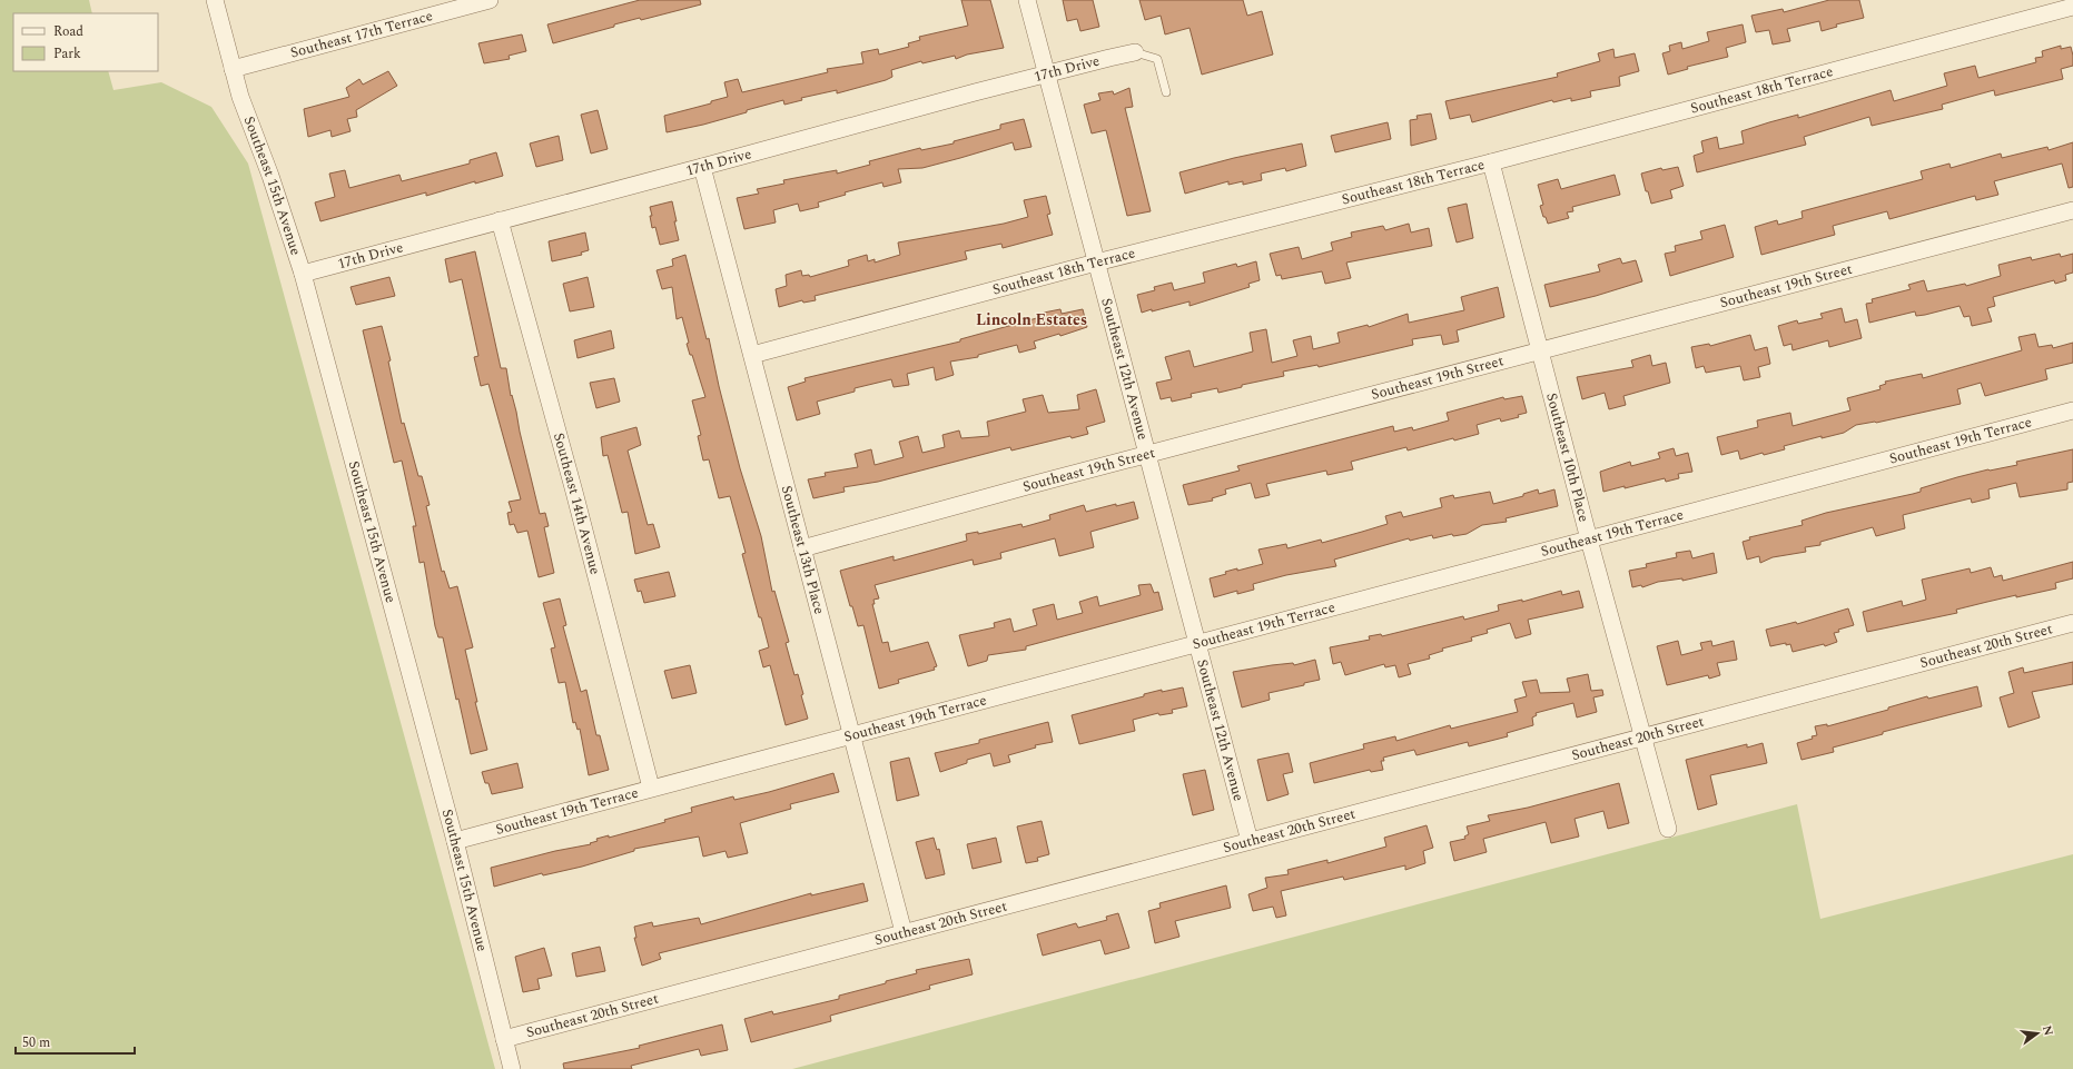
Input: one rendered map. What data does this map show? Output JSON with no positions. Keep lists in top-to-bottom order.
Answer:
{
  "streets": {
    "street": [
      "Southeast 17th Terrace",
      "17th Drive",
      "Southeast 18th Terrace",
      "Southeast 15th Avenue",
      "Southeast 19th Street",
      "Southeast 12th Avenue",
      "Southeast 19th Terrace",
      "Southeast 10th Place",
      "Southeast 14th Avenue",
      "Southeast 13th Place",
      "Southeast 20th Street"
    ]
  },
  "crossings": [
    ["Southeast 17th Terrace", "Southeast 15th Avenue"],
    ["17th Drive", "Southeast 15th Avenue"],
    ["17th Drive", "Southeast 12th Avenue"],
    ["17th Drive", "Southeast 14th Avenue"],
    ["17th Drive", "Southeast 13th Place"],
    ["Southeast 18th Terrace", "Southeast 12th Avenue"],
    ["Southeast 18th Terrace", "Southeast 10th Place"],
    ["Southeast 18th Terrace", "Southeast 13th Place"],
    ["Southeast 15th Avenue", "Southeast 19th Terrace"],
    ["Southeast 15th Avenue", "Southeast 20th Street"],
    ["Southeast 19th Street", "Southeast 12th Avenue"],
    ["Southeast 19th Street", "Southeast 10th Place"],
    ["Southeast 19th Street", "Southeast 13th Place"],
    ["Southeast 12th Avenue", "Southeast 19th Terrace"],
    ["Southeast 12th Avenue", "Southeast 20th Street"],
    ["Southeast 19th Terrace", "Southeast 10th Place"],
    ["Southeast 19th Terrace", "Southeast 14th Avenue"],
    ["Southeast 19th Terrace", "Southeast 13th Place"],
    ["Southeast 10th Place", "Southeast 20th Street"],
    ["Southeast 13th Place", "Southeast 20th Street"]
  ],
  "districts": ["Lincoln Estates"],
  "legend": ["Road", "Park"],
  "scale_bar": "50 m",
  "north": "right"
}
